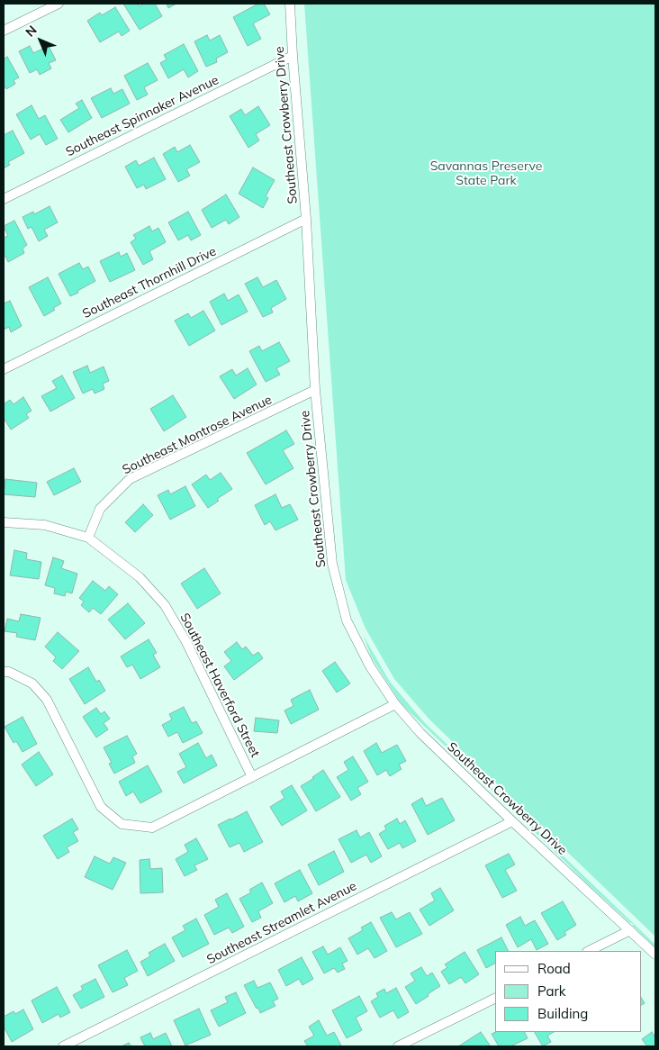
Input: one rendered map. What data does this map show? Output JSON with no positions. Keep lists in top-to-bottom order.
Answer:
{
  "streets": {
    "street": [
      "Southeast Spinnaker Avenue",
      "Southeast Crowberry Drive",
      "Southeast Thornhill Drive",
      "Southeast Montrose Avenue",
      "Southeast Haverford Street",
      "Southeast Streamlet Avenue"
    ]
  },
  "crossings": [
    ["Southeast Spinnaker Avenue", "Southeast Crowberry Drive"],
    ["Southeast Crowberry Drive", "Southeast Thornhill Drive"],
    ["Southeast Crowberry Drive", "Southeast Montrose Avenue"],
    ["Southeast Crowberry Drive", "Southeast Streamlet Avenue"],
    ["Southeast Montrose Avenue", "Southeast Haverford Street"]
  ],
  "parks": ["Savannas Preserve State Park"],
  "legend": ["Road", "Park", "Building"],
  "north": "top left"
}
